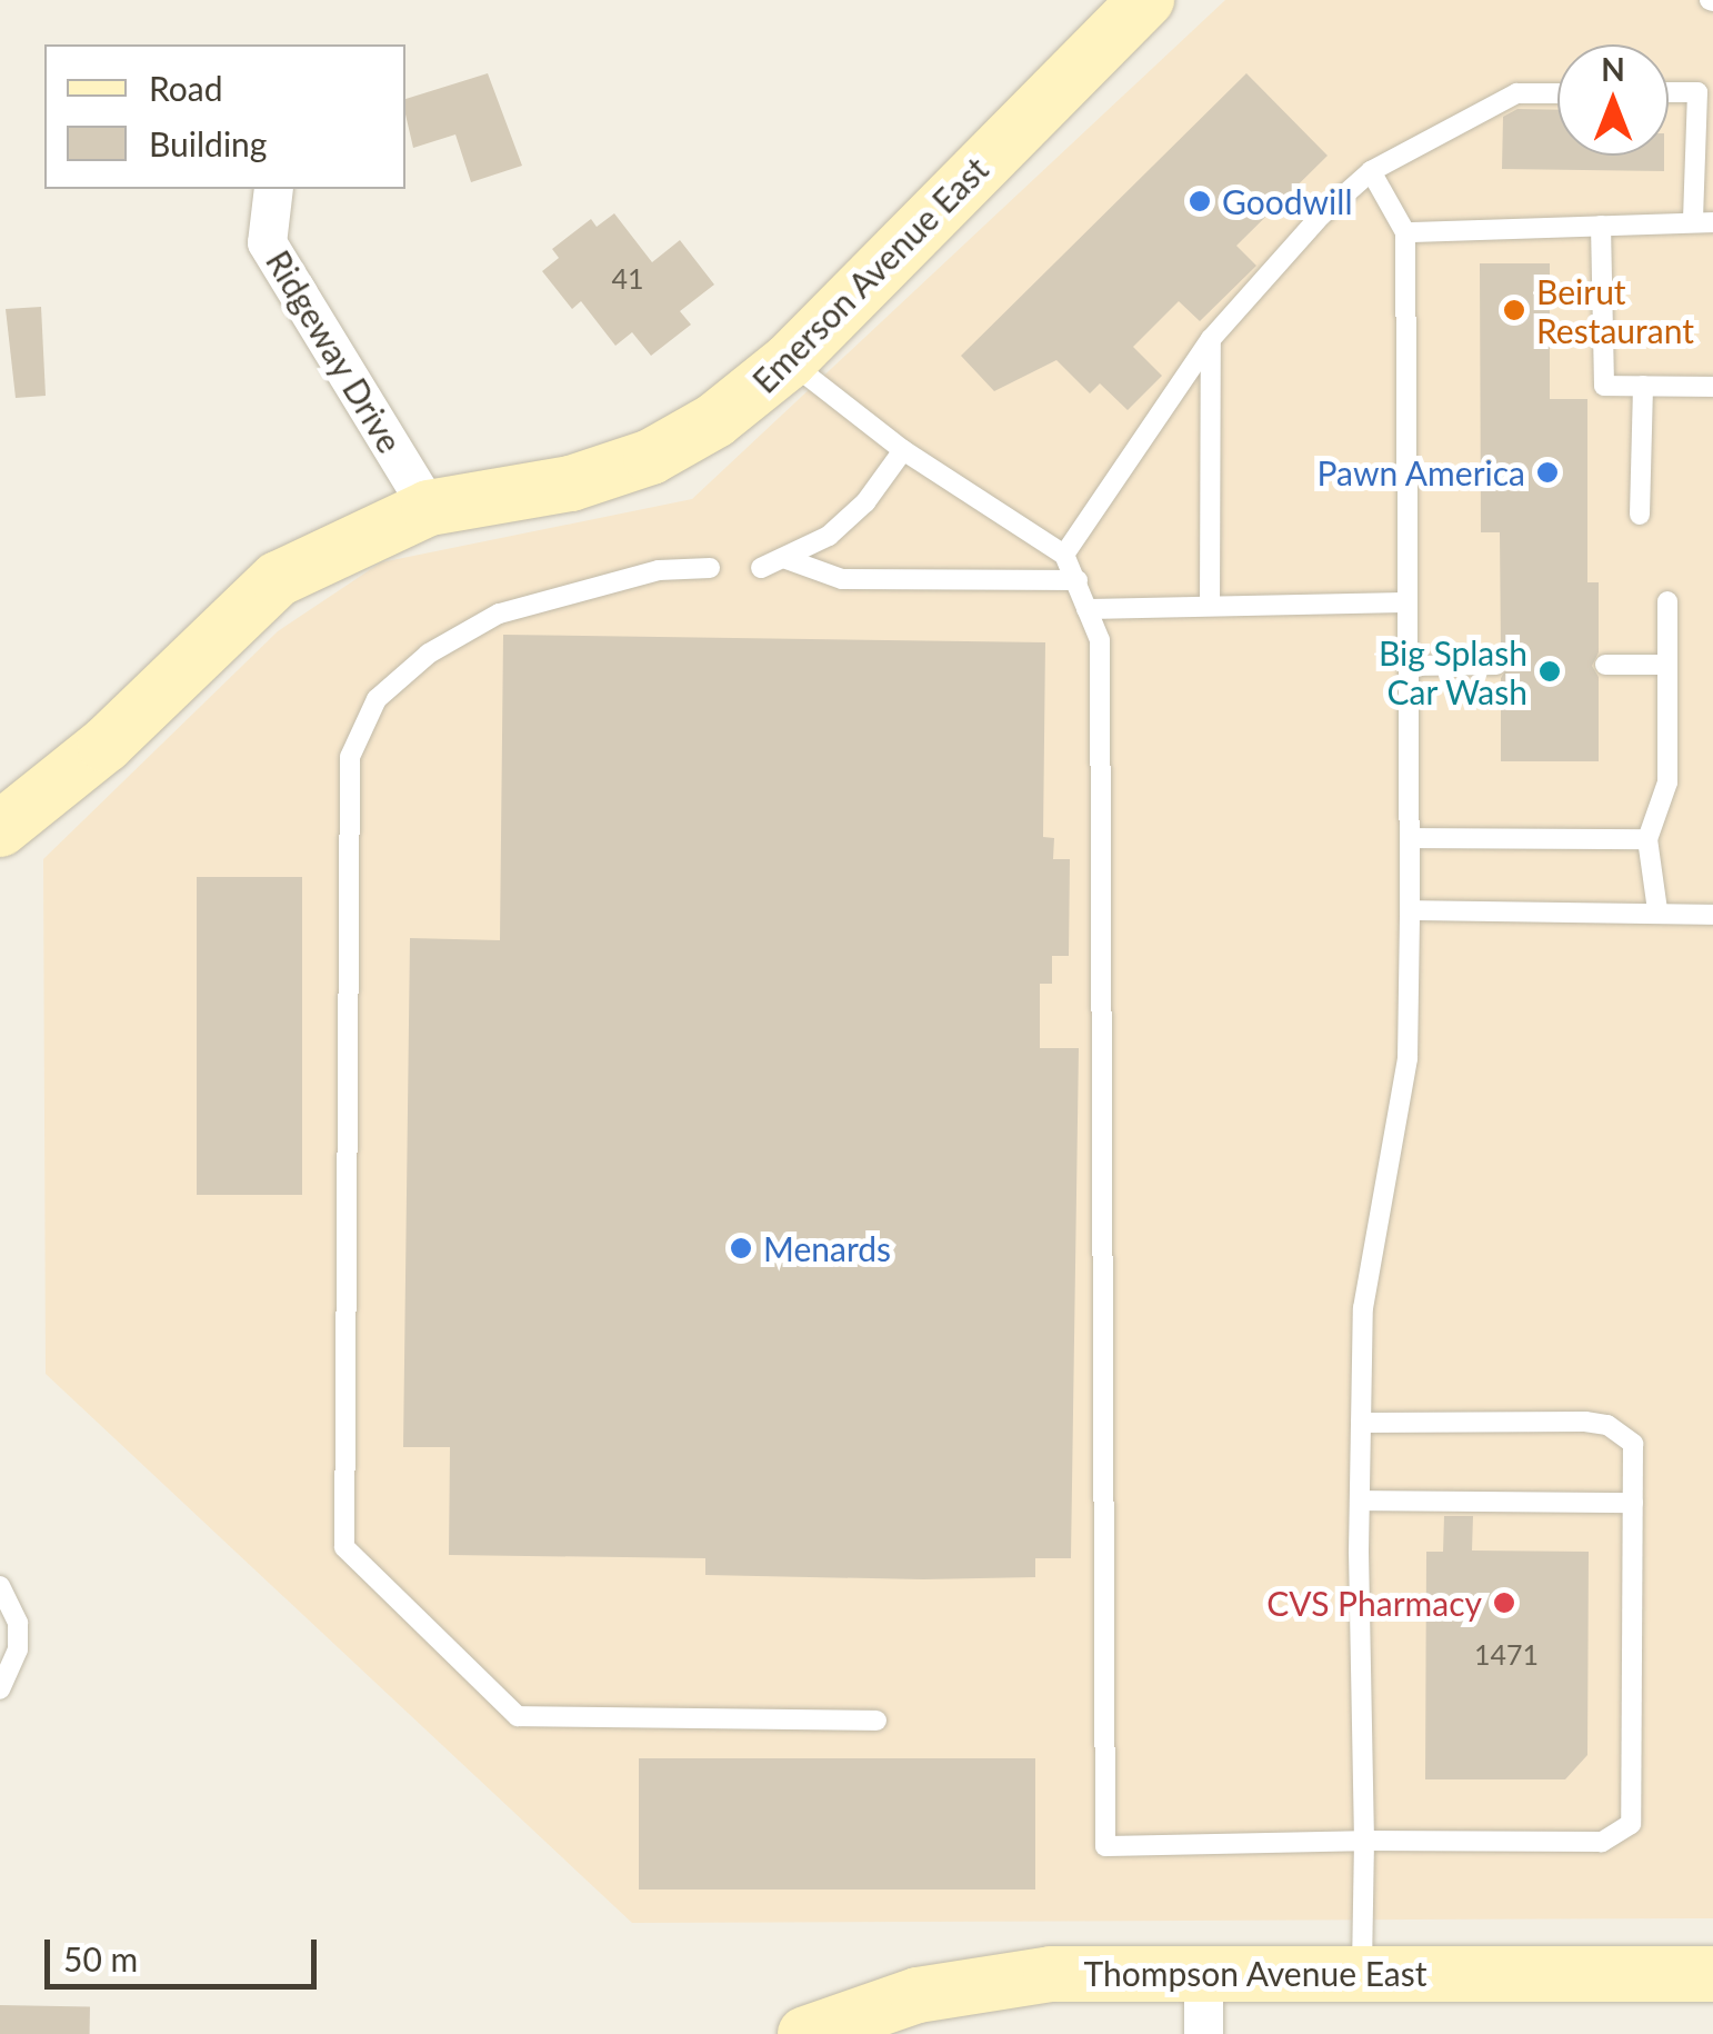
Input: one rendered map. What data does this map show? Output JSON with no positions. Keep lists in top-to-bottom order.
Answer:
{
  "streets": {
    "street": ["Emerson Avenue East", "Ridgeway Drive", "Thompson Avenue East"]
  },
  "crossings": [
    ["Emerson Avenue East", "Ridgeway Drive"]
  ],
  "places": [
    "Goodwill",
    "Beirut Restaurant",
    "Pawn America",
    "Big Splash Car Wash",
    "Menards",
    "CVS Pharmacy"
  ],
  "house_numbers": ["41", "1471"],
  "legend": ["Road", "Building"],
  "scale_bar": "50 m",
  "north": "top"
}
